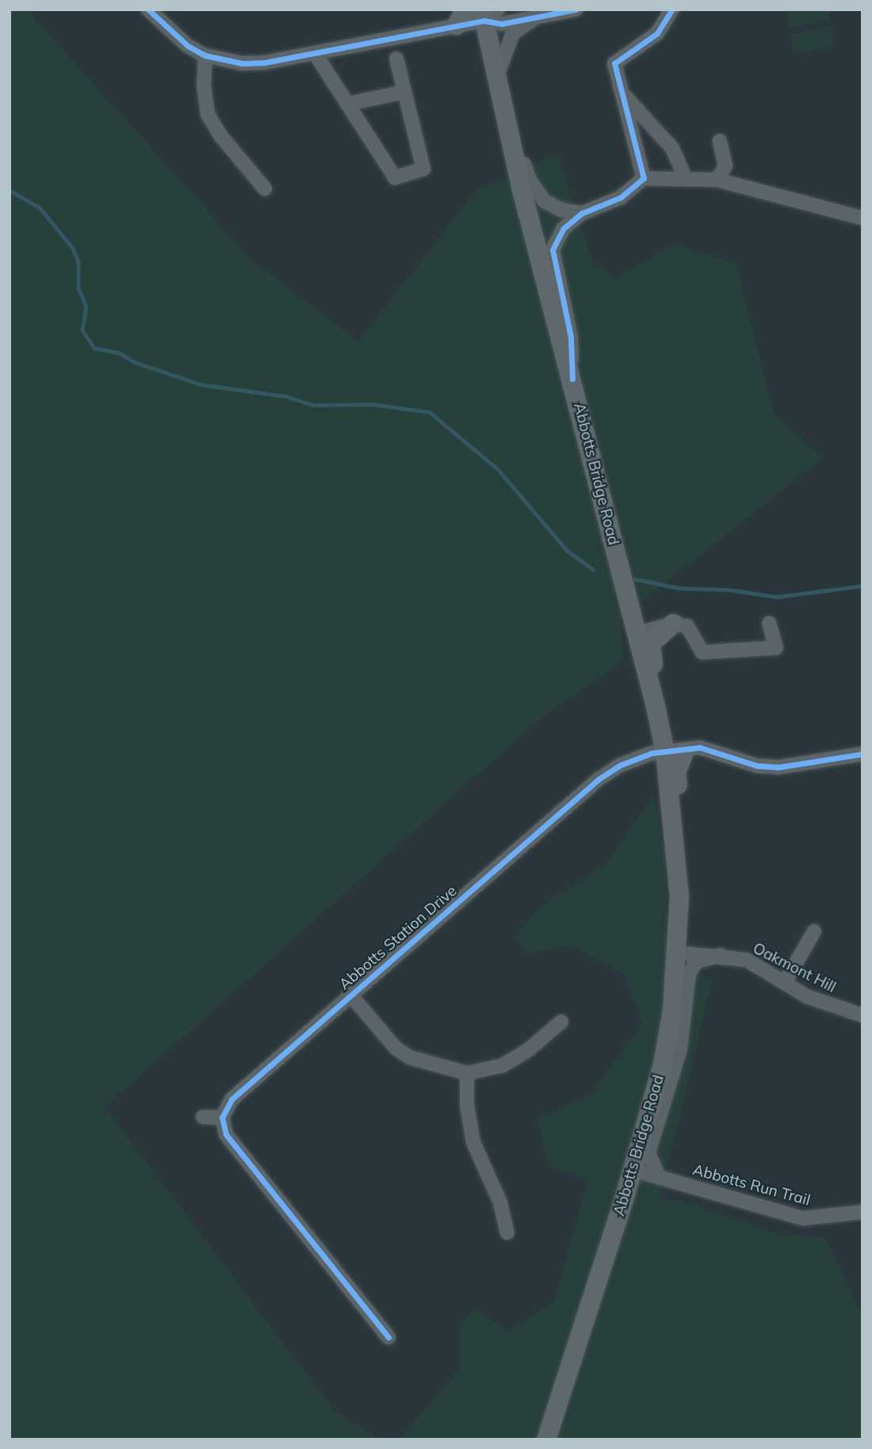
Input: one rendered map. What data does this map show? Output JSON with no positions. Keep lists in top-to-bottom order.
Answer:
{
  "streets": {
    "main road": ["Abbotts Bridge Road"],
    "street": ["Abbotts Station Drive", "Oakmont Hill", "Abbotts Run Trail"]
  },
  "crossings": [
    ["Abbotts Bridge Road", "Abbotts Station Drive"],
    ["Abbotts Bridge Road", "Oakmont Hill"],
    ["Abbotts Bridge Road", "Abbotts Run Trail"]
  ]
}
